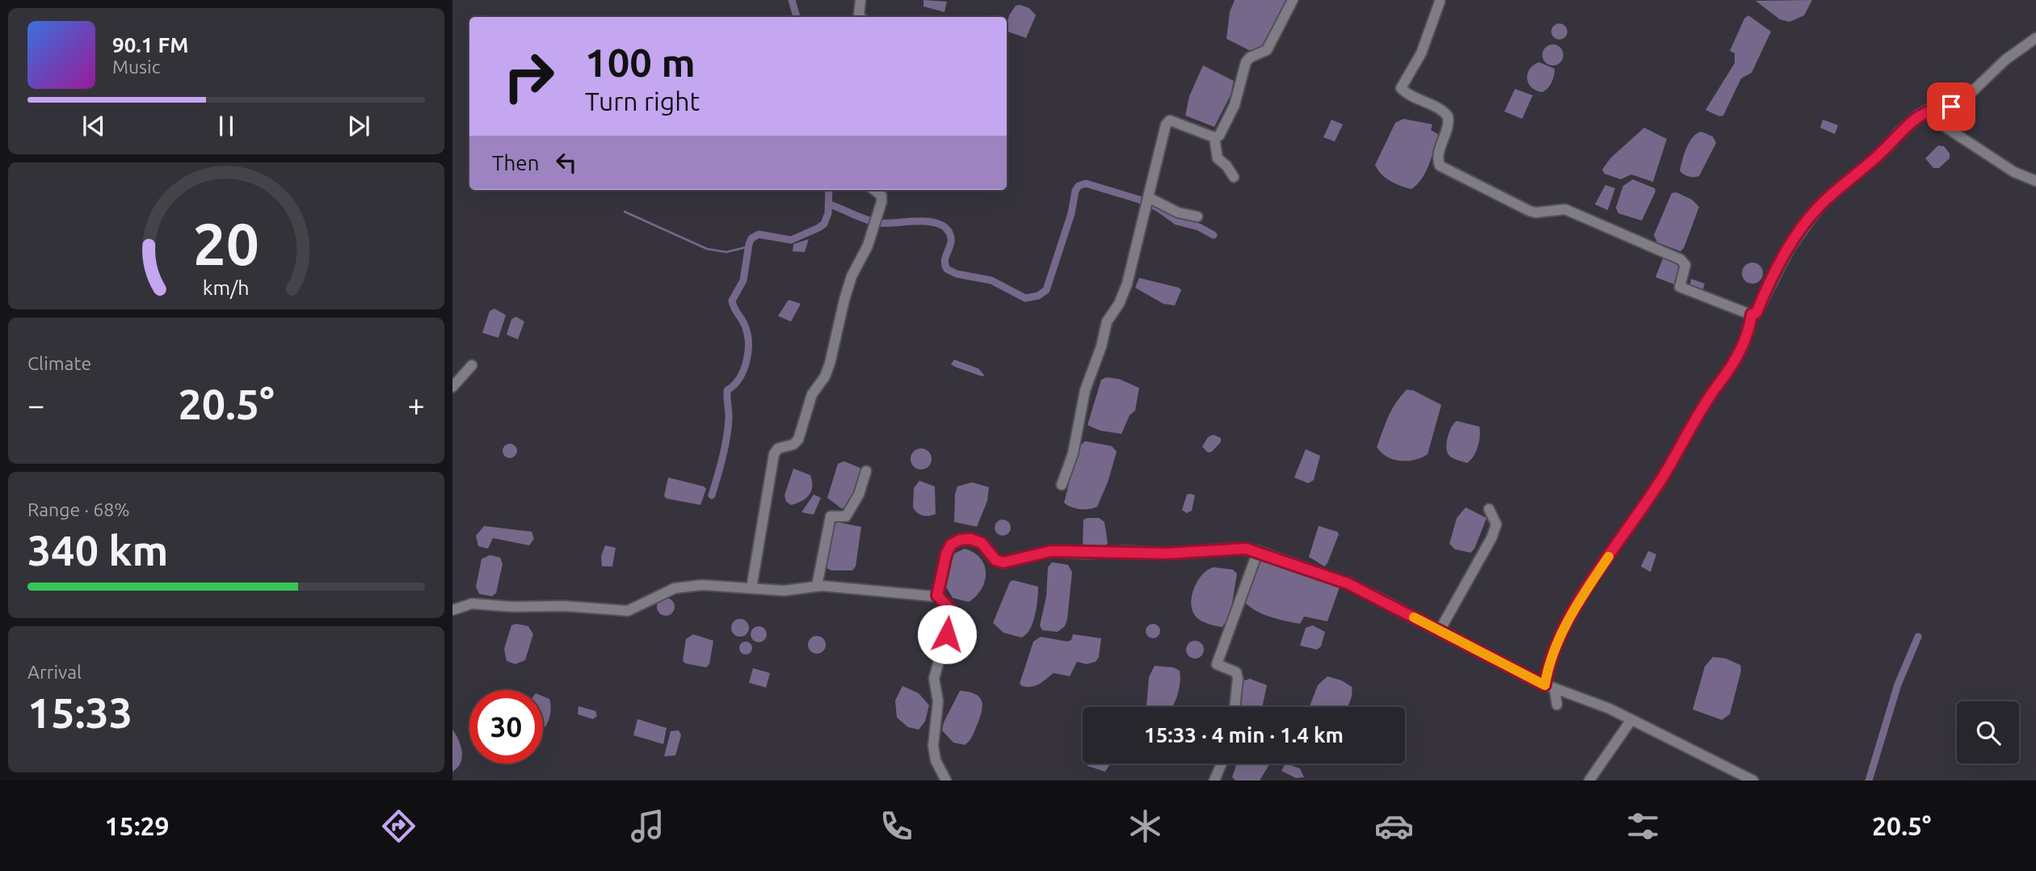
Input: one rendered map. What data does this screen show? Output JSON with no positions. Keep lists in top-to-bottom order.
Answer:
{
  "page": {
    "turn": ["100 m", "Turn right"],
    "song": ["90.1 FM", "Music"],
    "then": "Then",
    "tile": [
      "Climate",
      ["Range · 68%", "340 km"],
      ["Arrival", "15:33"]
    ],
    "heat": ["−", "20.5°", "+"],
    "limit": "30",
    "trip": "15:33 · 4 min · 1.4 km",
    "tabs": ["15:29", "20.5°"],
    "gauge": ["20", "km/h"]
  }
}
